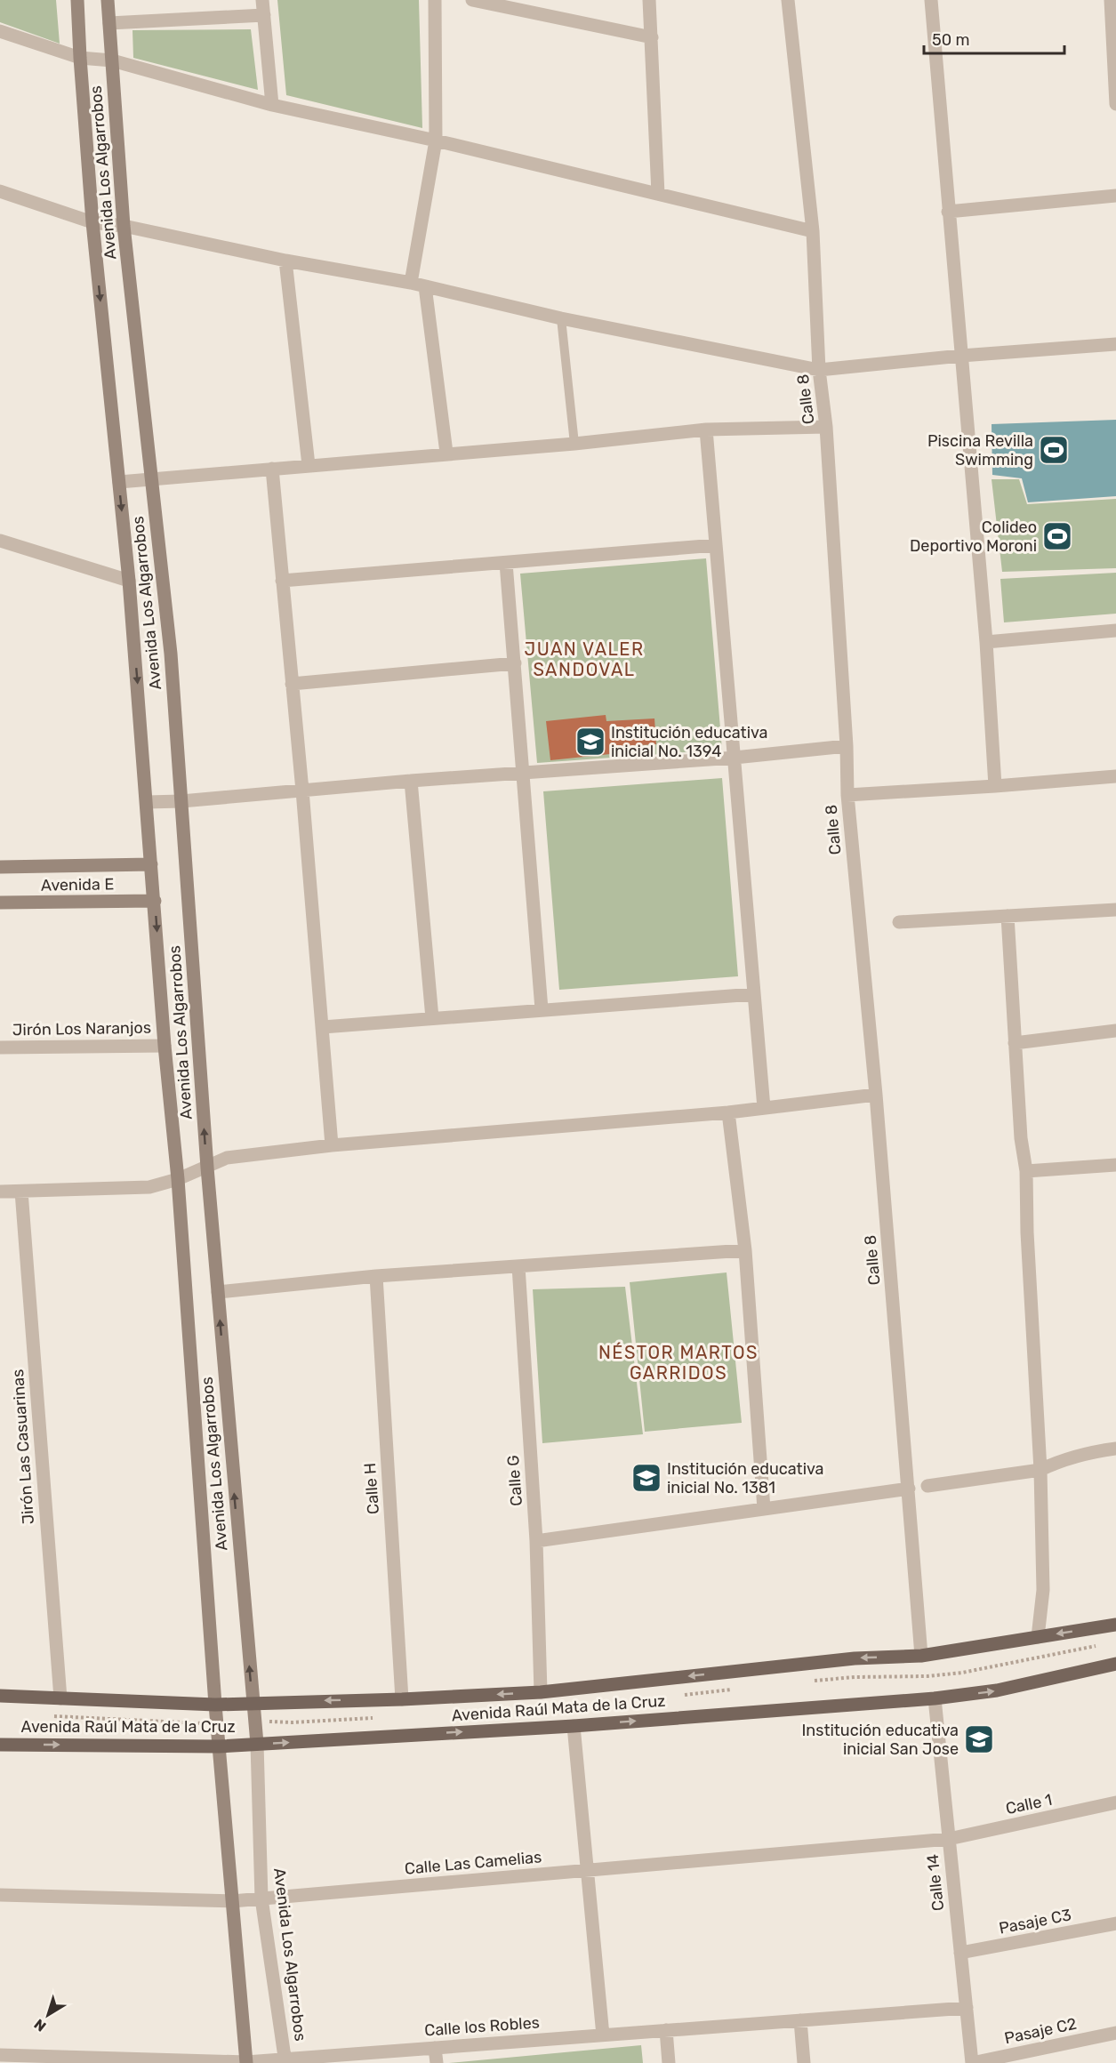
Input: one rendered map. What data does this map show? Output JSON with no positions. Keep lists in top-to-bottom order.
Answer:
{
  "streets": {
    "main road": ["Avenida Raúl Mata de la Cruz"],
    "street": [
      "Avenida Los Algarrobos",
      "Calle 8",
      "Avenida E",
      "Jirón Los Naranjos",
      "Jirón Las Casuarinas",
      "Calle G",
      "Calle H",
      "Calle 1",
      "Calle Las Camelias",
      "Calle 14",
      "Pasaje C3",
      "Calle los Robles",
      "Pasaje C2"
    ]
  },
  "crossings": [
    ["Avenida Los Algarrobos", "Avenida E"],
    ["Avenida Los Algarrobos", "Jirón Los Naranjos"],
    ["Avenida Los Algarrobos", "Avenida Raúl Mata de la Cruz"],
    ["Avenida Los Algarrobos", "Calle Las Camelias"],
    ["Avenida Los Algarrobos", "Calle los Robles"],
    ["Calle 8", "Avenida Raúl Mata de la Cruz"],
    ["Jirón Las Casuarinas", "Avenida Raúl Mata de la Cruz"],
    ["Calle G", "Avenida Raúl Mata de la Cruz"],
    ["Calle H", "Avenida Raúl Mata de la Cruz"],
    ["Avenida Raúl Mata de la Cruz", "Calle 14"],
    ["Calle 1", "Calle Las Camelias"],
    ["Calle 1", "Calle 14"],
    ["Calle Las Camelias", "Calle 14"],
    ["Calle 14", "Pasaje C3"],
    ["Calle 14", "Calle los Robles"],
    ["Calle 14", "Pasaje C2"]
  ],
  "districts": ["JUAN VALER SANDOVAL", "NÉSTOR MARTOS GARRIDOS"],
  "places": {
    "sports": ["Piscina Revilla Swimming", "Colideo Deportivo Moroni"],
    "school or university": ["Institución educativa inicial No. 1394", "Institución educativa inicial No. 1381", "Institución educativa inicial San Jose"]
  },
  "scale_bar": "50 m",
  "north": "bottom left"
}
